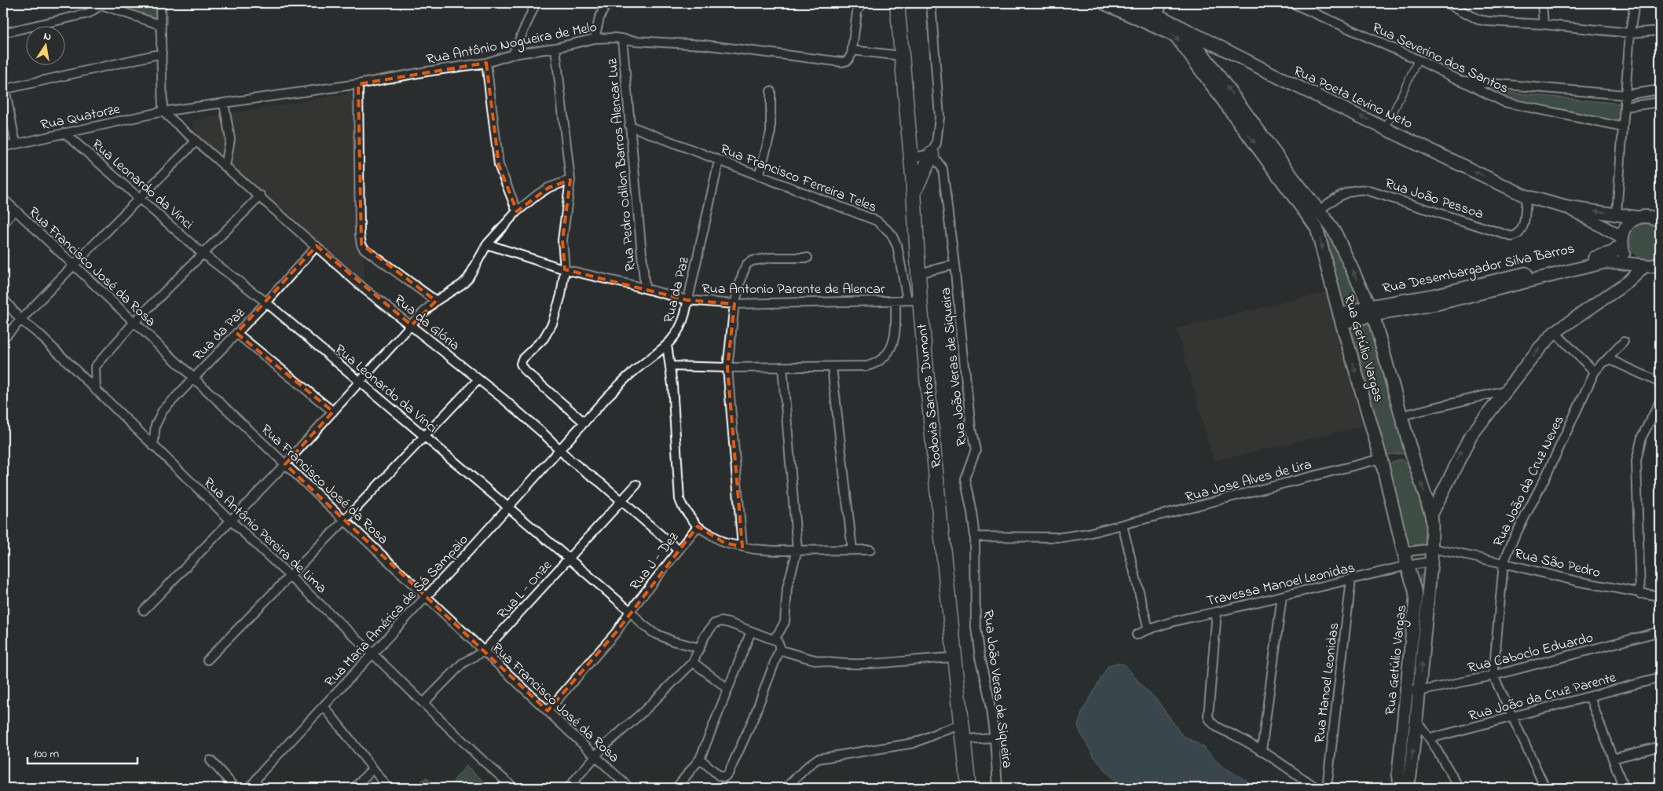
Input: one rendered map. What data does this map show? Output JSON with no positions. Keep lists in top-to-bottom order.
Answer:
{
  "streets": {
    "highway": ["Rodovia Santos Dumont"],
    "main road": ["Rua Poeta Levino Neto", "Rua Desembargador Silva Barros", "Rua Getúlio Vargas"],
    "street": [
      "Rua Antônio Nogueira de Melo",
      "Rua Severino dos Santos",
      "Rua Quatorze",
      "Rua Pedro Odilon Barros Alencar Luz",
      "Rua Francisco Ferreira Teles",
      "Rua Leonardo da Vinci",
      "Rua João Pessoa",
      "Rua Francisco José da Rosa",
      "Rua Antonio Parente de Alencar",
      "Rua da Paz",
      "Rua da Glória",
      "Rua João Veras de Siqueira",
      "Rua Jose Alves de Lira",
      "Rua João da Cruz Neves",
      "Rua Antônio Pereira de Lima",
      "Rua J - Dez",
      "Rua São Pedro",
      "Travessa Manoel Leonidas",
      "Rua L - Onze",
      "Rua Maria América de Sá Sampaio",
      "Rua Caboclo Eduardo",
      "Rua Manoel Leonidas",
      "Rua João da Cruz Parente"
    ]
  },
  "crossings": [
    ["Rua Antônio Nogueira de Melo", "Rua Quatorze"],
    ["Rua Antônio Nogueira de Melo", "Rua Pedro Odilon Barros Alencar Luz"],
    ["Rua Antônio Nogueira de Melo", "Rua da Glória"],
    ["Rua Poeta Levino Neto", "Rua João Pessoa"],
    ["Rua Poeta Levino Neto", "Rua Desembargador Silva Barros"],
    ["Rua Poeta Levino Neto", "Rua Getúlio Vargas"],
    ["Rua Quatorze", "Rua Leonardo da Vinci"],
    ["Rua Quatorze", "Rua da Glória"],
    ["Rua Pedro Odilon Barros Alencar Luz", "Rua Francisco Ferreira Teles"],
    ["Rua Pedro Odilon Barros Alencar Luz", "Rua Antonio Parente de Alencar"],
    ["Rua Francisco Ferreira Teles", "Rua Antonio Parente de Alencar"],
    ["Rua Francisco Ferreira Teles", "Rua da Paz"],
    ["Rua Francisco Ferreira Teles", "Rodovia Santos Dumont"],
    ["Rua Leonardo da Vinci", "Rua da Paz"],
    ["Rua Leonardo da Vinci", "Rua J - Dez"],
    ["Rua Leonardo da Vinci", "Rua L - Onze"],
    ["Rua Leonardo da Vinci", "Rua Maria América de Sá Sampaio"],
    ["Rua João Pessoa", "Rua Getúlio Vargas"],
    ["Rua Francisco José da Rosa", "Rua da Paz"],
    ["Rua Francisco José da Rosa", "Rua L - Onze"],
    ["Rua Francisco José da Rosa", "Rua Maria América de Sá Sampaio"],
    ["Rua Desembargador Silva Barros", "Rua Getúlio Vargas"],
    ["Rua Antonio Parente de Alencar", "Rua da Paz"],
    ["Rua Antonio Parente de Alencar", "Rodovia Santos Dumont"],
    ["Rua da Paz", "Rua da Glória"],
    ["Rua da Paz", "Rua Antônio Pereira de Lima"],
    ["Rua da Paz", "Rua Maria América de Sá Sampaio"],
    ["Rua da Glória", "Rua J - Dez"],
    ["Rua da Glória", "Rua L - Onze"],
    ["Rua da Glória", "Rua Maria América de Sá Sampaio"],
    ["Rua Getúlio Vargas", "Rua Jose Alves de Lira"],
    ["Rua Getúlio Vargas", "Rua São Pedro"],
    ["Rua Getúlio Vargas", "Travessa Manoel Leonidas"],
    ["Rua Getúlio Vargas", "Rua Caboclo Eduardo"],
    ["Rua João Veras de Siqueira", "Rua Jose Alves de Lira"],
    ["Rua João da Cruz Neves", "Rua São Pedro"],
    ["Rua João da Cruz Neves", "Rua Caboclo Eduardo"],
    ["Rua Antônio Pereira de Lima", "Rua L - Onze"],
    ["Rua Antônio Pereira de Lima", "Rua Maria América de Sá Sampaio"],
    ["Travessa Manoel Leonidas", "Rua Manoel Leonidas"]
  ],
  "one_way": ["Rua Poeta Levino Neto"],
  "scale_bar": "100 m",
  "north": "top"
}
